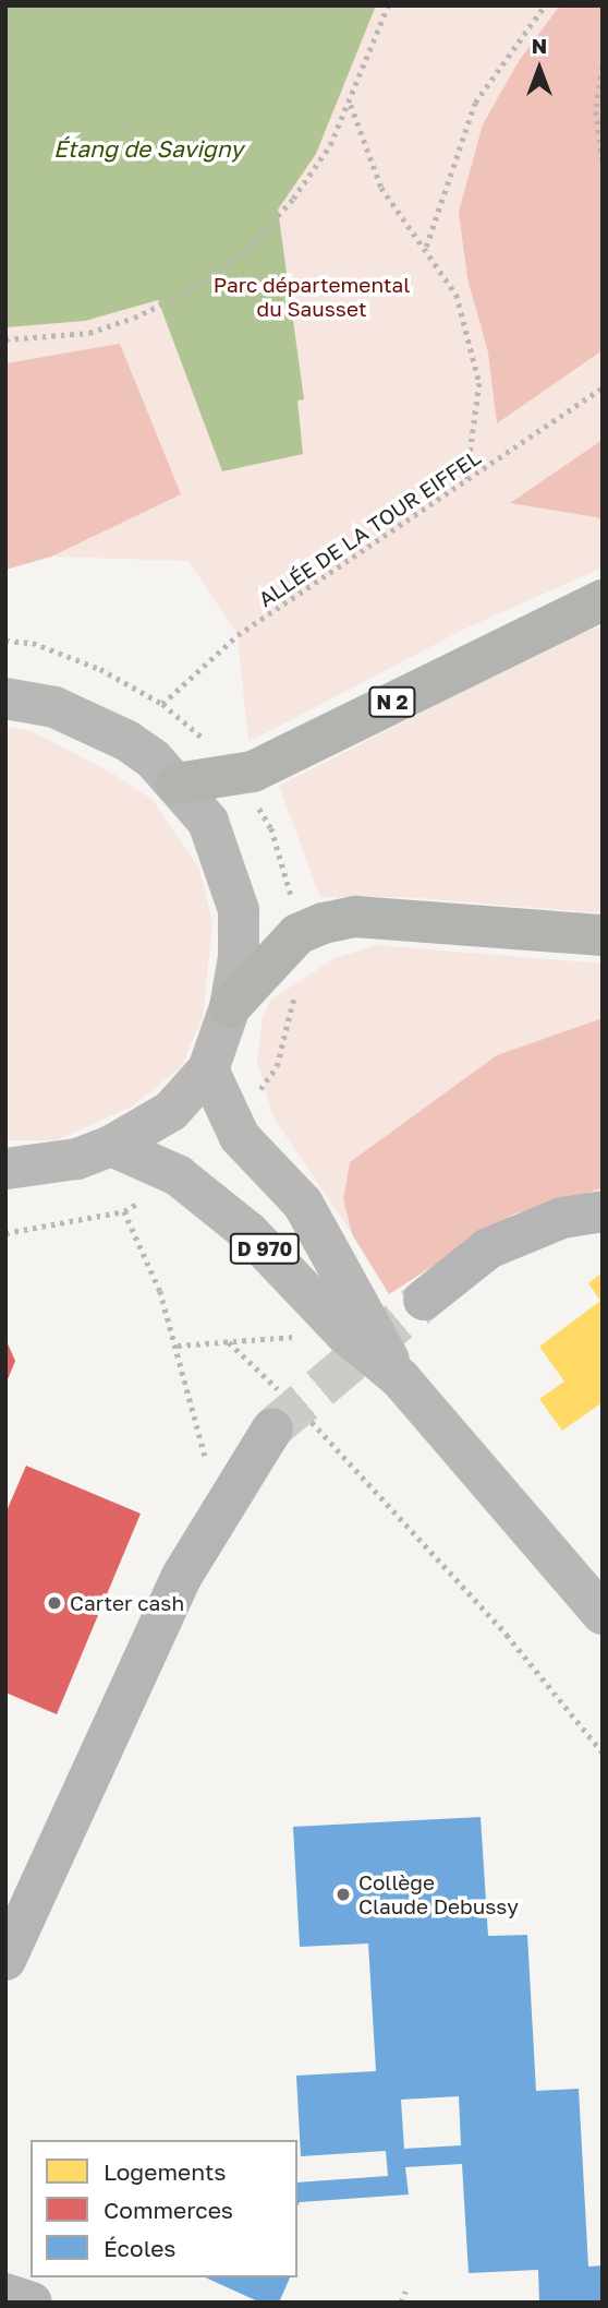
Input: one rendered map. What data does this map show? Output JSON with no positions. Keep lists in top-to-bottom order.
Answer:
{
  "streets": {
    "highway": ["N 2"],
    "main road": ["D 970"],
    "path": ["ALLÉE DE LA TOUR EIFFEL"]
  },
  "water": ["Étang de Savigny"],
  "parks": ["Parc départemental du Sausset"],
  "places": ["Carter cash", "Collège Claude Debussy"],
  "legend": ["Logements", "Commerces", "Écoles"],
  "north": "top"
}
